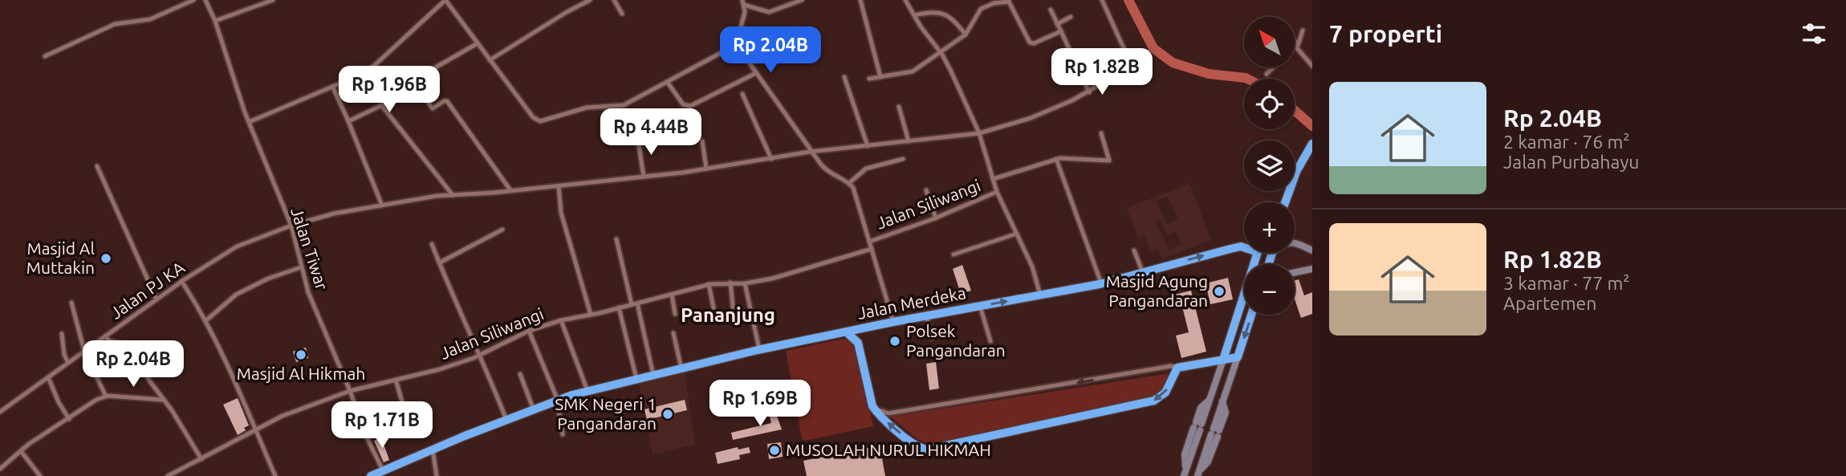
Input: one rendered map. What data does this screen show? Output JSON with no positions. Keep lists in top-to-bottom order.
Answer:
{
  "streets": {
    "highway": ["Jalan Merdeka"],
    "street": ["Jalan Siliwangi", "Jalan Tiwar", "Jalan PJ KA"]
  },
  "crossings": [
    ["Jalan Siliwangi", "Jalan Tiwar"],
    ["Jalan Tiwar", "Jalan PJ KA"],
    ["Jalan Tiwar", "Jalan Merdeka"]
  ],
  "districts": ["Pananjung"],
  "places": [
    "Masjid Al Muttakin",
    "Masjid Agung Pangandaran",
    "Polsek Pangandaran",
    "Masjid Al Hikmah",
    "SMK Negeri 1 Pangandaran",
    "MUSOLAH NURUL HIKMAH"
  ],
  "north": "top left",
  "page": {
    "heading": "7 properti",
    "map_buttons": ["+", "−"],
    "price": [
      "Rp 2.04B",
      "Rp 1.82B",
      "Rp 1.96B",
      "Rp 4.44B",
      "Rp 2.04B",
      "Rp 1.69B",
      "Rp 1.71B"
    ],
    "list": [
      {
        "name": "Rp 2.04B",
        "note": "2 kamar · 76 m² · Jalan Purbahayu"
      },
      {
        "name": "Rp 1.82B",
        "note": "3 kamar · 77 m² · Apartemen"
      }
    ]
  }
}
